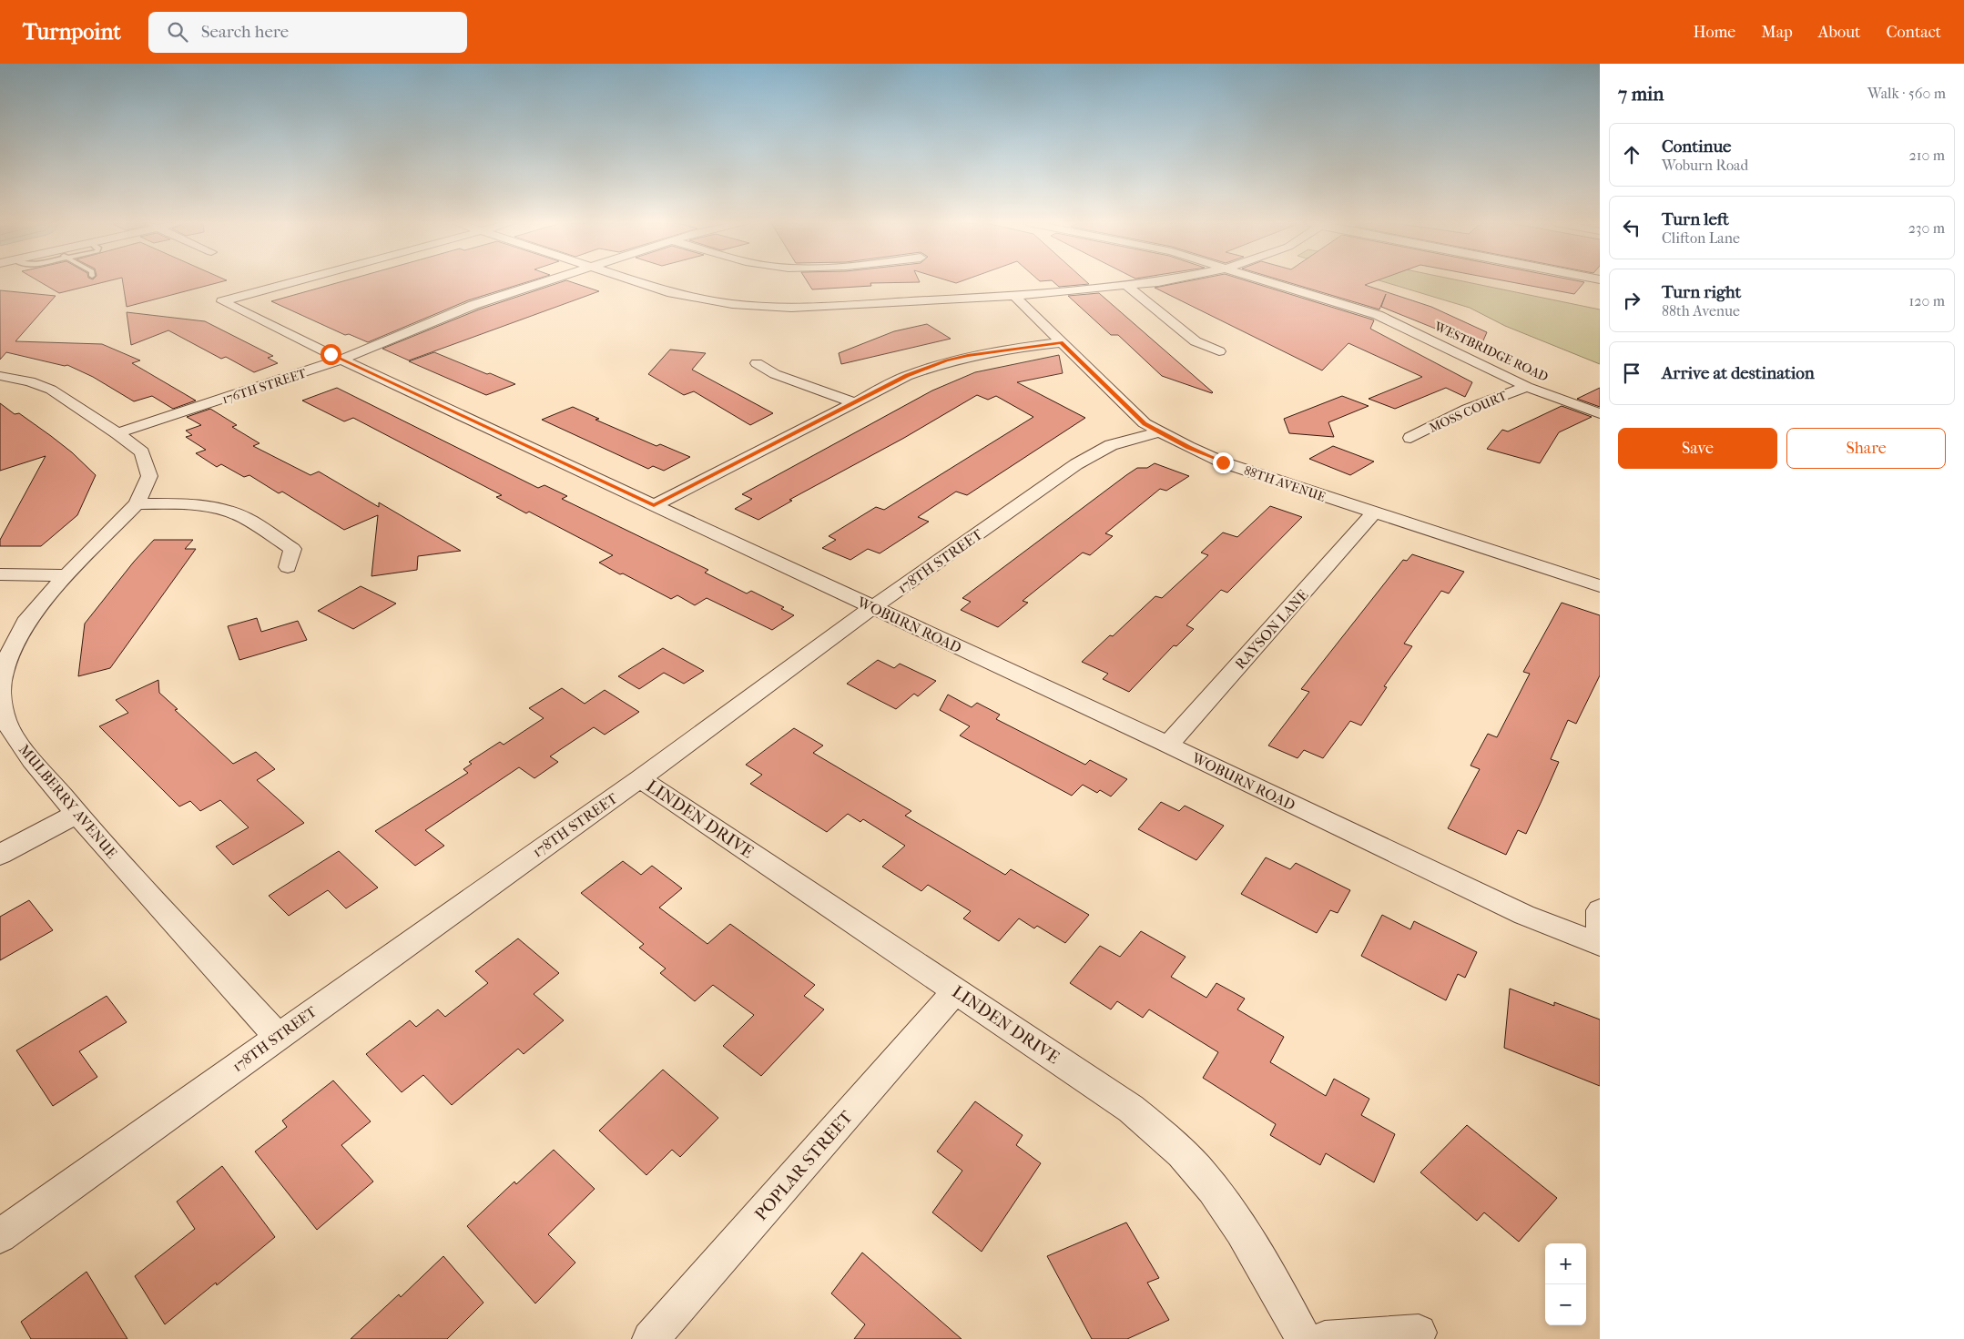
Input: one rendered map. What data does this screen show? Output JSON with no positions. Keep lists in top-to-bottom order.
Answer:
{
  "streets": {
    "street": [
      "WESTBRIDGE ROAD",
      "176TH STREET",
      "MOSS COURT",
      "88TH AVENUE",
      "178TH STREET",
      "WOBURN ROAD",
      "RAYSON LANE",
      "MULBERRY AVENUE",
      "LINDEN DRIVE",
      "POPLAR STREET"
    ]
  },
  "crossings": [
    ["WESTBRIDGE ROAD", "MOSS COURT"],
    ["176TH STREET", "WOBURN ROAD"],
    ["176TH STREET", "MULBERRY AVENUE"],
    ["88TH AVENUE", "178TH STREET"],
    ["88TH AVENUE", "RAYSON LANE"],
    ["178TH STREET", "WOBURN ROAD"],
    ["178TH STREET", "MULBERRY AVENUE"],
    ["178TH STREET", "LINDEN DRIVE"],
    ["WOBURN ROAD", "RAYSON LANE"],
    ["LINDEN DRIVE", "POPLAR STREET"]
  ],
  "page": {
    "header": "Turnpoint",
    "search": "Search here",
    "nav": [
      "Home",
      "Map",
      "About",
      "Contact"
    ],
    "heading": ["7 min", "Walk · 560 m"],
    "list": [
      ["Continue", "Woburn Road", "210 m"],
      ["Turn left", "Clifton Lane", "230 m"],
      ["Turn right", "88th Avenue", "120 m"],
      "Arrive at destination"
    ],
    "buttons": ["Save", "Share"],
    "map_buttons": ["+", "−"]
  }
}
